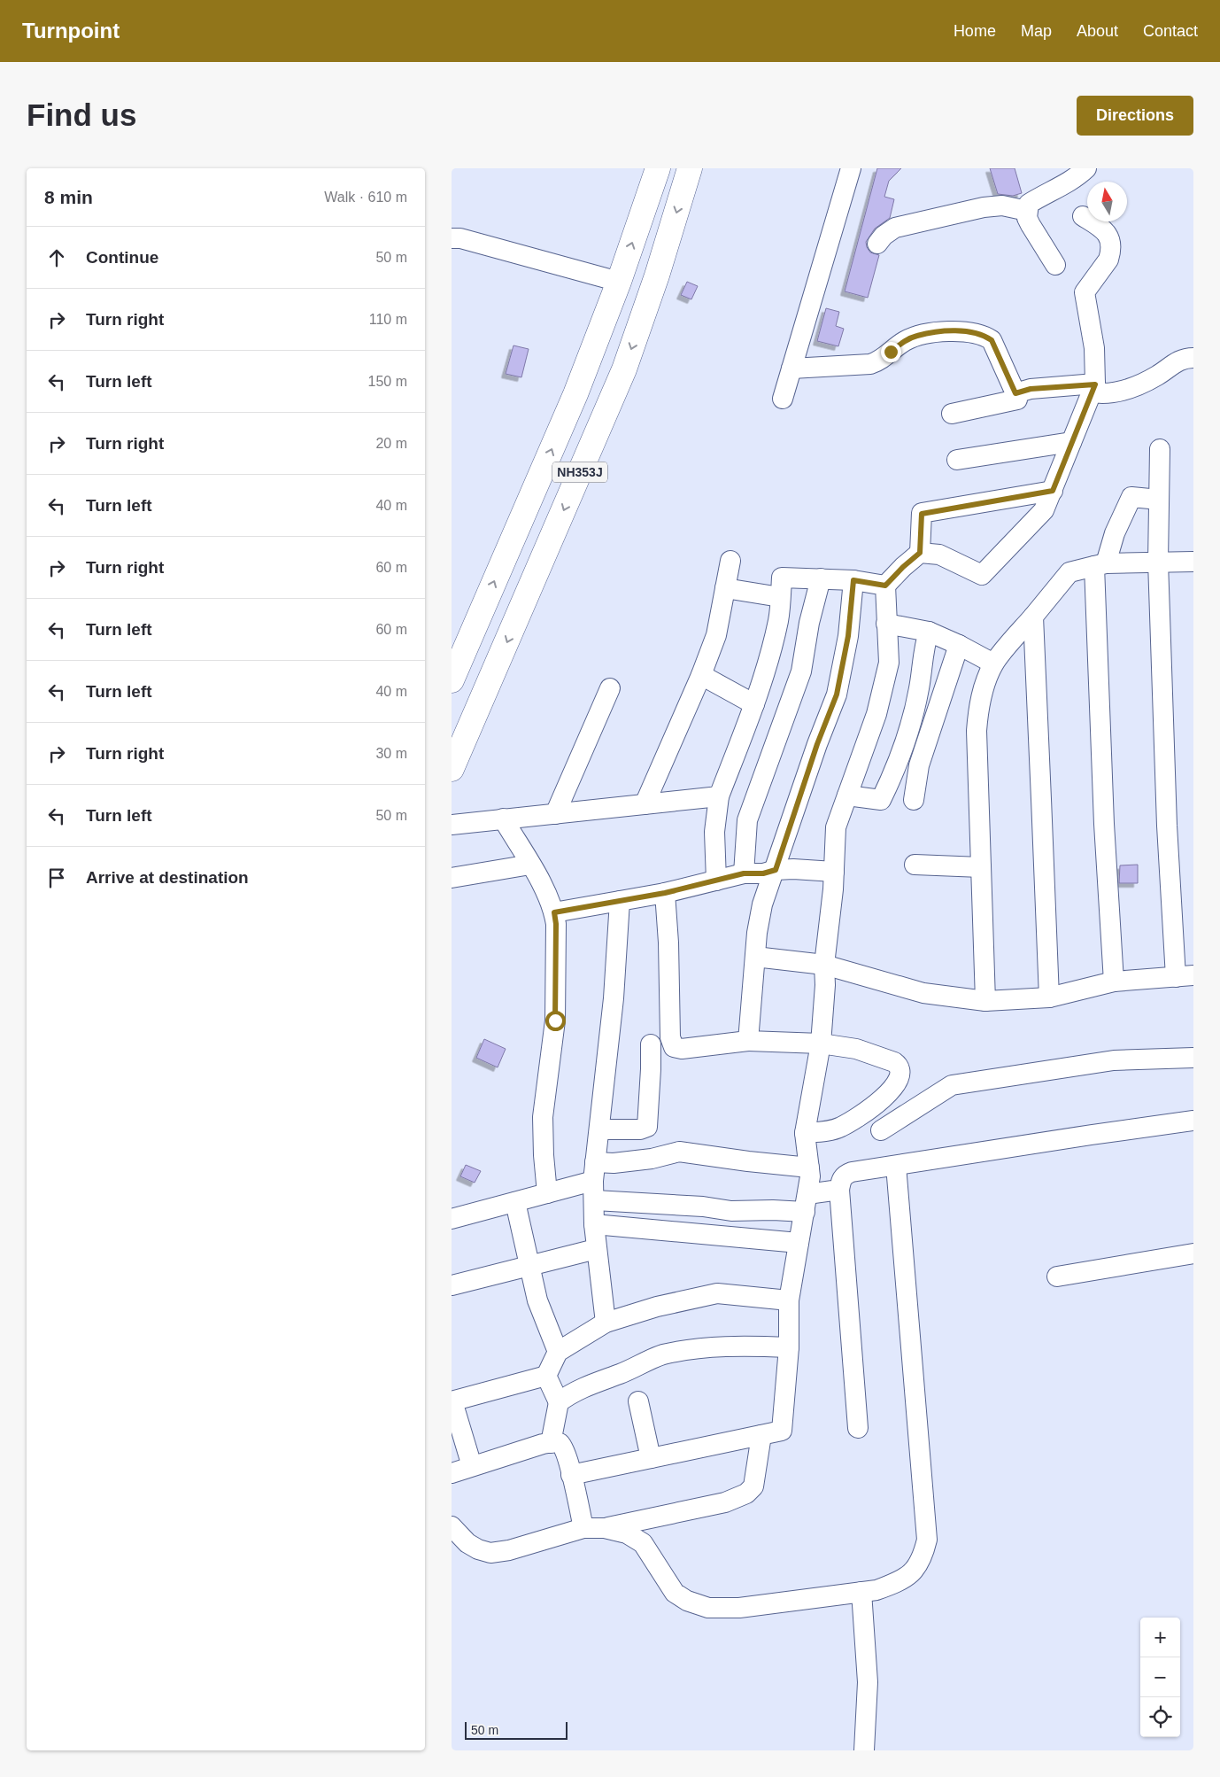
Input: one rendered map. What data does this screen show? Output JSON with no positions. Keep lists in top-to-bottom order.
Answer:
{
  "streets": {
    "highway": ["NH353J"]
  },
  "scale_bar": "50 m",
  "north": "top",
  "page": {
    "header": "Turnpoint",
    "nav": [
      "Home",
      "Map",
      "About",
      "Contact"
    ],
    "buttons": "Directions",
    "title": "Find us",
    "heading": ["8 min", "Walk · 610 m"],
    "list": [
      ["Continue", "50 m"],
      ["Turn right", "110 m"],
      ["Turn left", "150 m"],
      ["Turn right", "20 m"],
      ["Turn left", "40 m"],
      ["Turn right", "60 m"],
      ["Turn left", "60 m"],
      ["Turn left", "40 m"],
      ["Turn right", "30 m"],
      ["Turn left", "50 m"],
      "Arrive at destination"
    ],
    "map_buttons": ["+", "−"],
    "scale": "50 m"
  }
}
